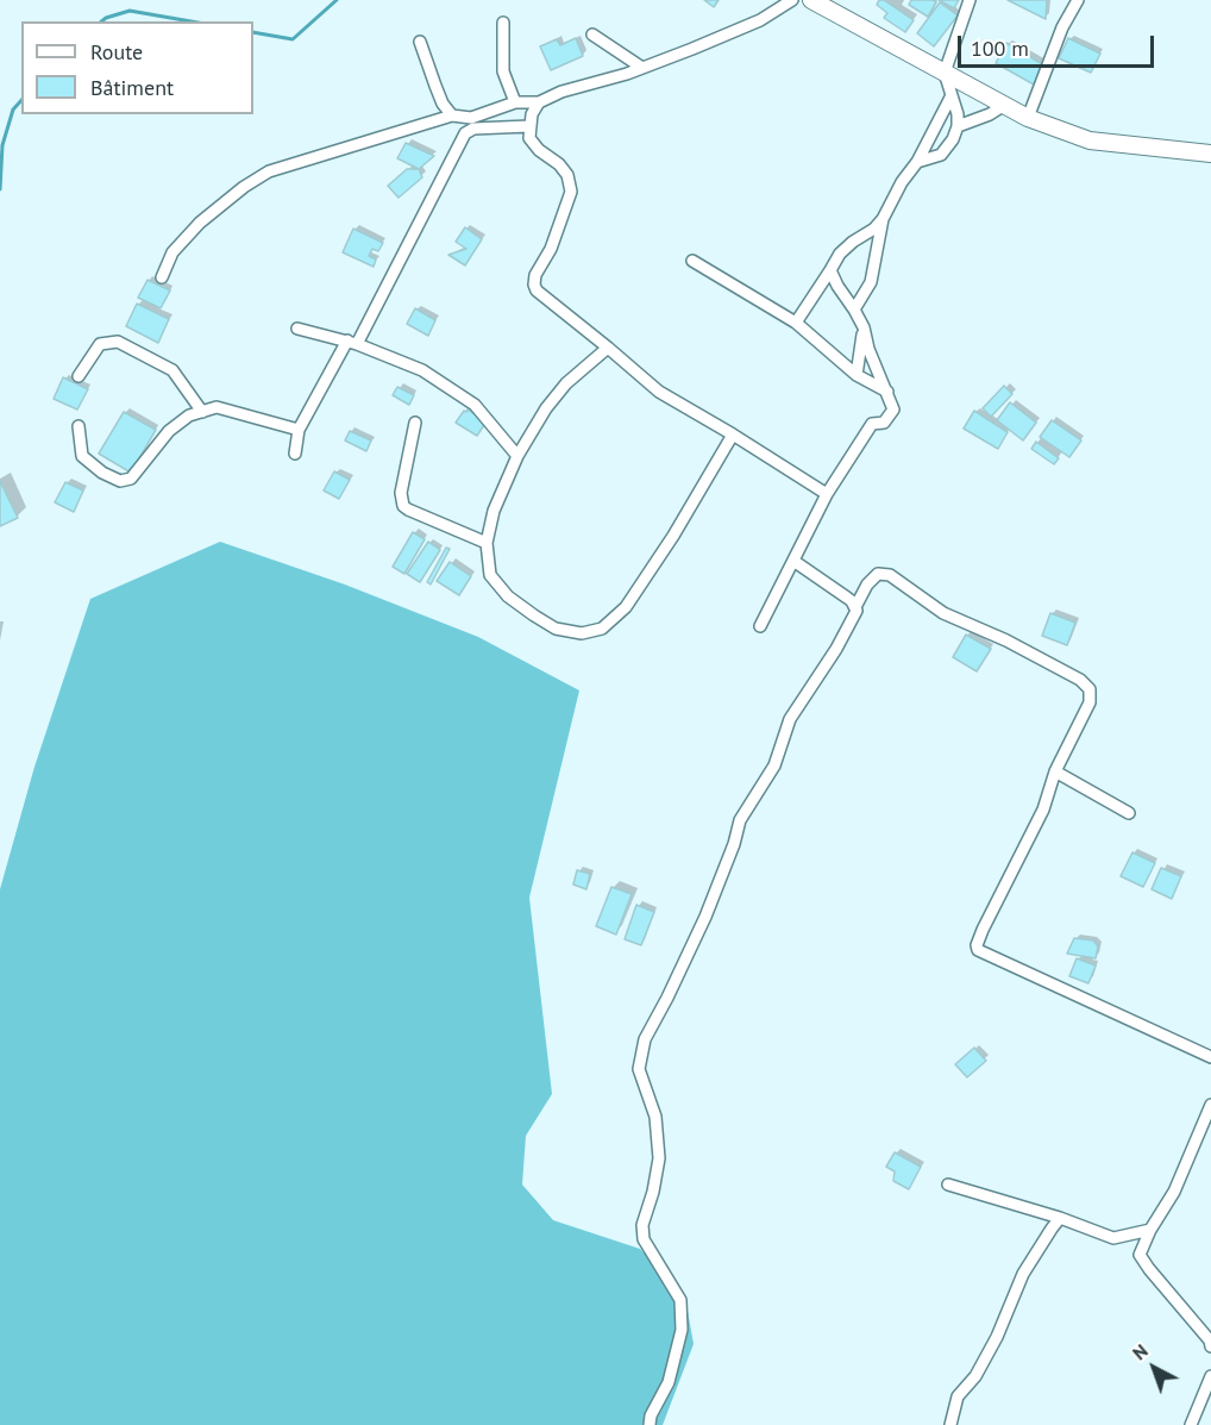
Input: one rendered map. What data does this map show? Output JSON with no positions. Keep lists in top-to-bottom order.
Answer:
{
  "legend": ["Route", "Bâtiment"],
  "scale_bar": "100 m",
  "north": "top left"
}
